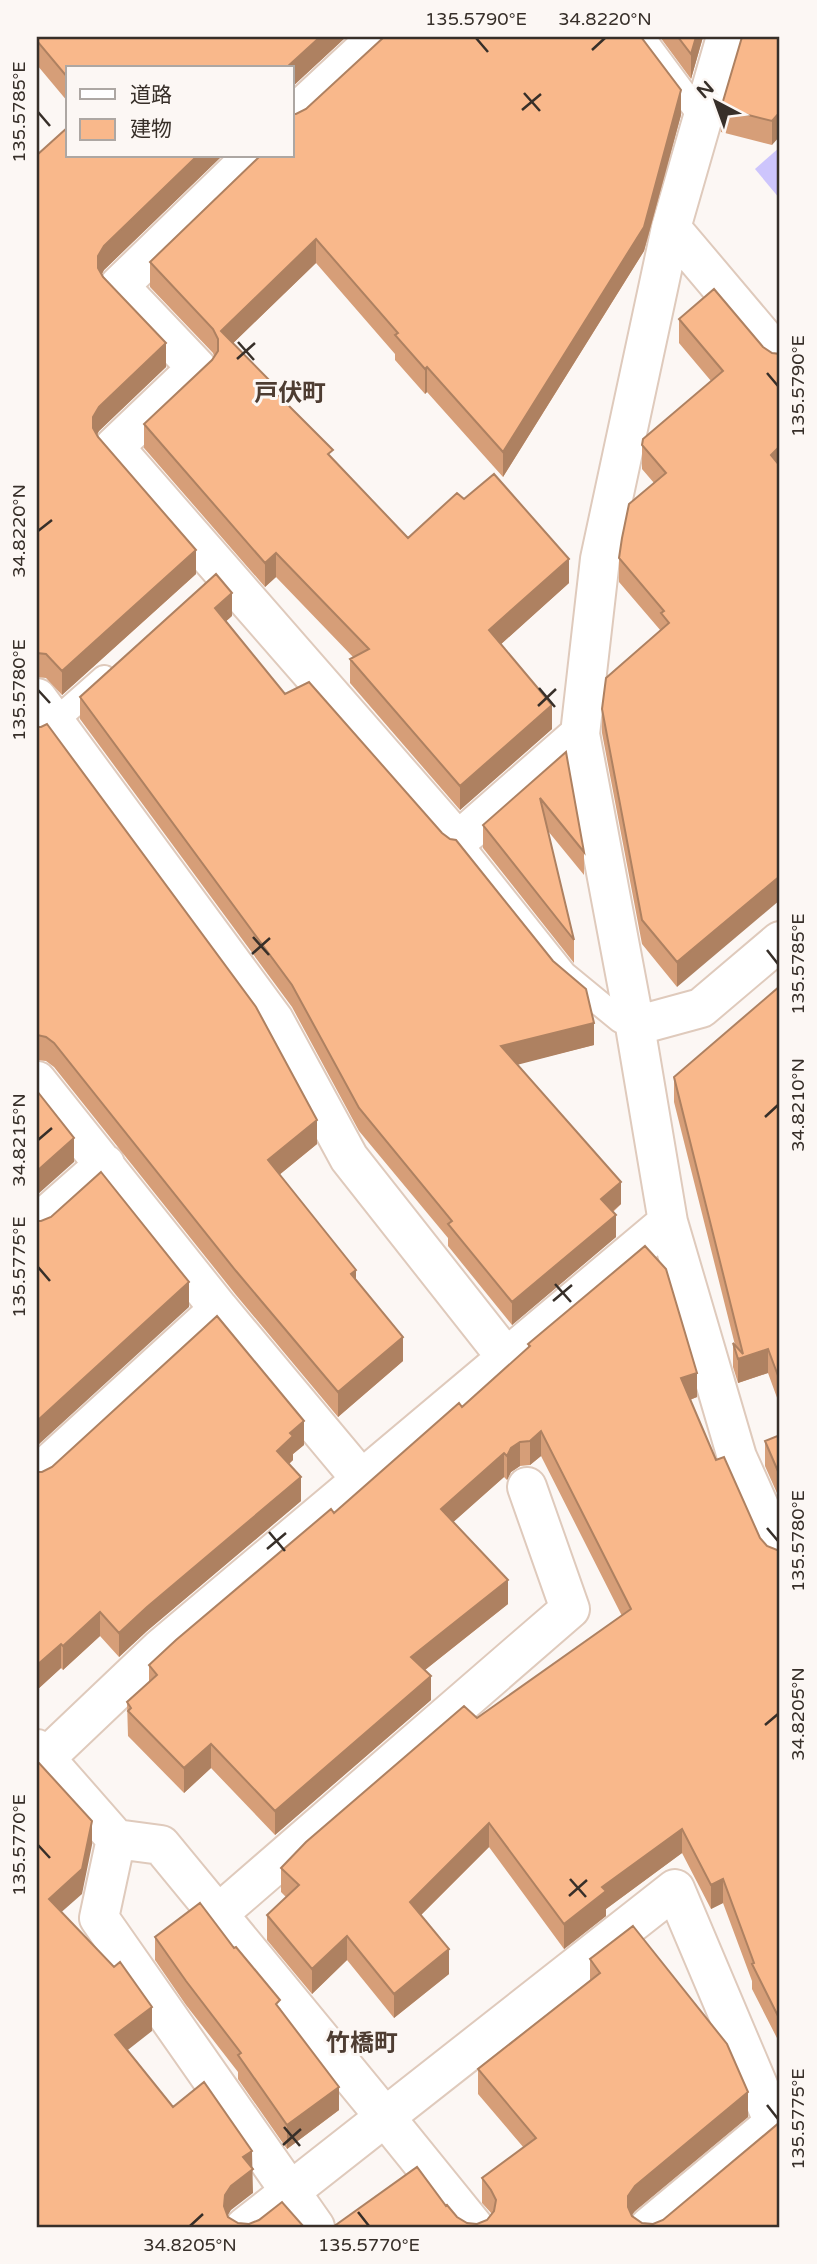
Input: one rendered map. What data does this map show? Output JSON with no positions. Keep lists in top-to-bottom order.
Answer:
{
  "districts": ["戸伏町", "竹橋町"],
  "legend": ["道路", "建物"],
  "north": "top left",
  "coordinates": [
    "135.5790°E",
    "34.8220°N",
    "135.5785°E",
    "135.5780°E",
    "34.8210°N",
    "34.8215°N",
    "135.5775°E",
    "34.8205°N",
    "135.5770°E"
  ]
}
